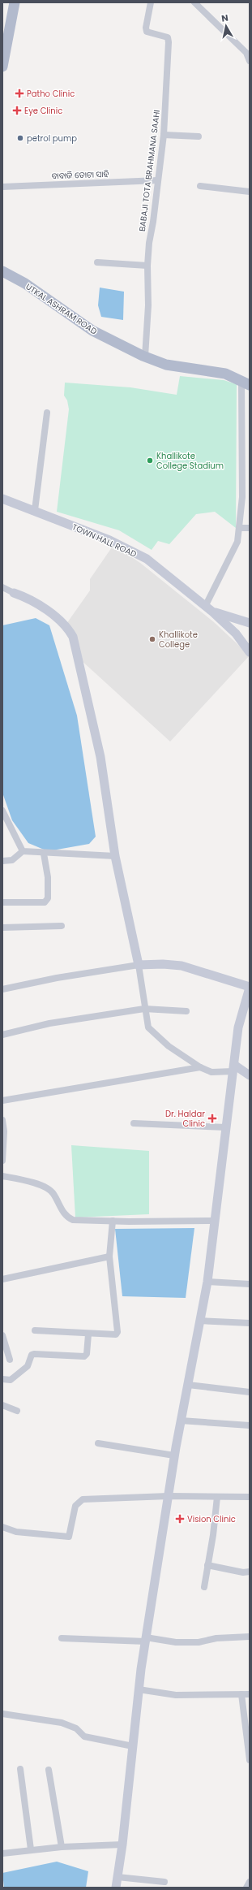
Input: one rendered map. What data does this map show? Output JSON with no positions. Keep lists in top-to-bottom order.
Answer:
{
  "streets": {
    "main road": ["UTKAL ASHRAM ROAD", "TOWN HALL ROAD"],
    "street": ["BABAJI TOTA BRAHMANA SAAHI", "ବାବାଜି ତୋଟା ସାହି"]
  },
  "crossings": [
    ["BABAJI TOTA BRAHMANA SAAHI", "ବାବାଜି ତୋଟା ସାହି"],
    ["BABAJI TOTA BRAHMANA SAAHI", "UTKAL ASHRAM ROAD"]
  ],
  "places": {
    "health": [
      "Patho Clinic",
      "Eye Clinic",
      "Dr. Haldar Clinic",
      "Vision Clinic"
    ],
    "other": ["petrol pump", "Khallikote College Stadium", "Khallikote College"]
  },
  "north": "top"
}
